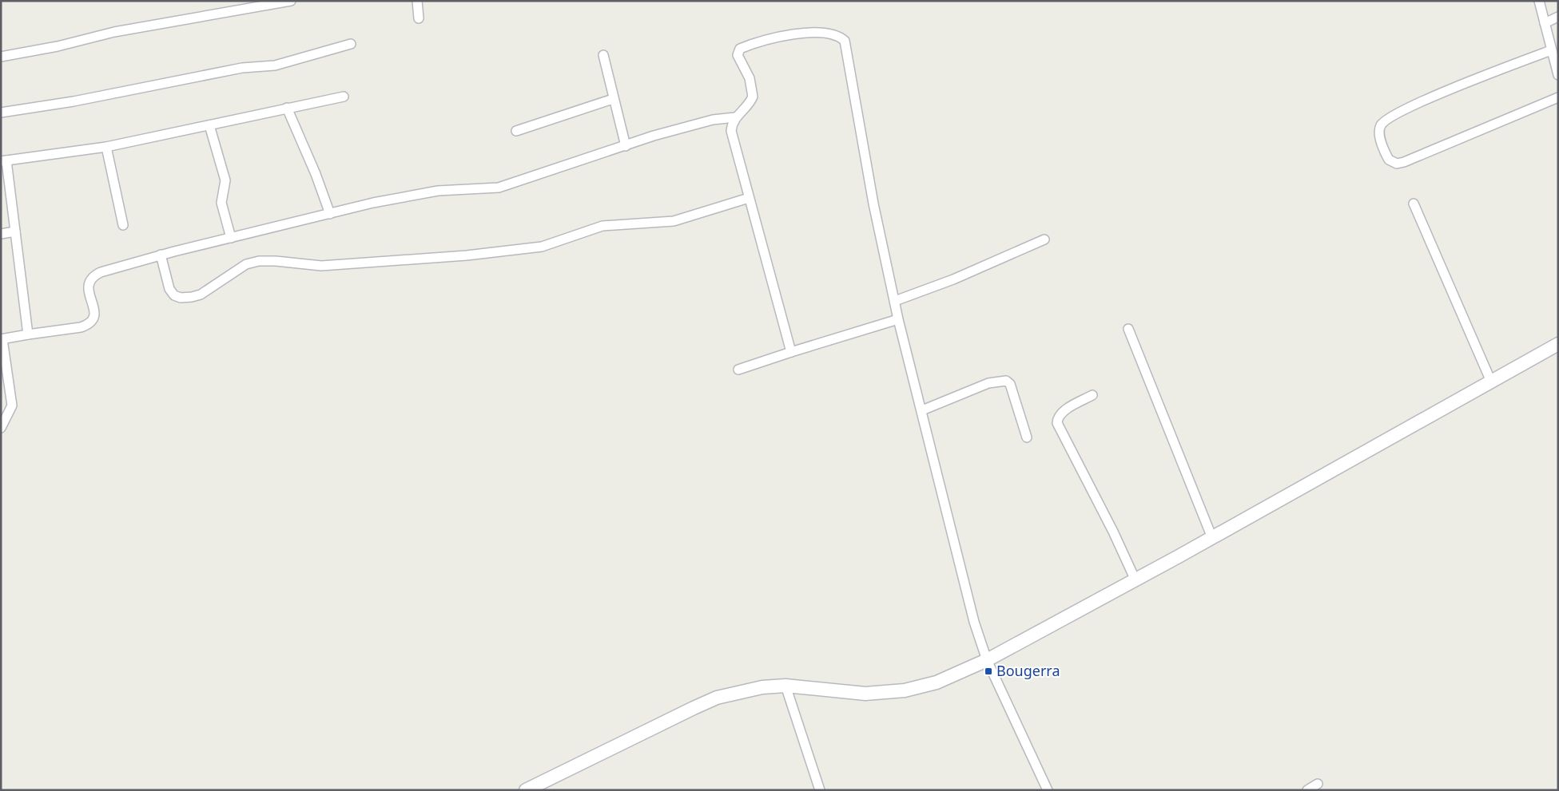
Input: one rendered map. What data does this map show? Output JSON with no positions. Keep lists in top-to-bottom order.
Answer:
{
  "places": {
    "transit": ["Bougerra"]
  }
}
